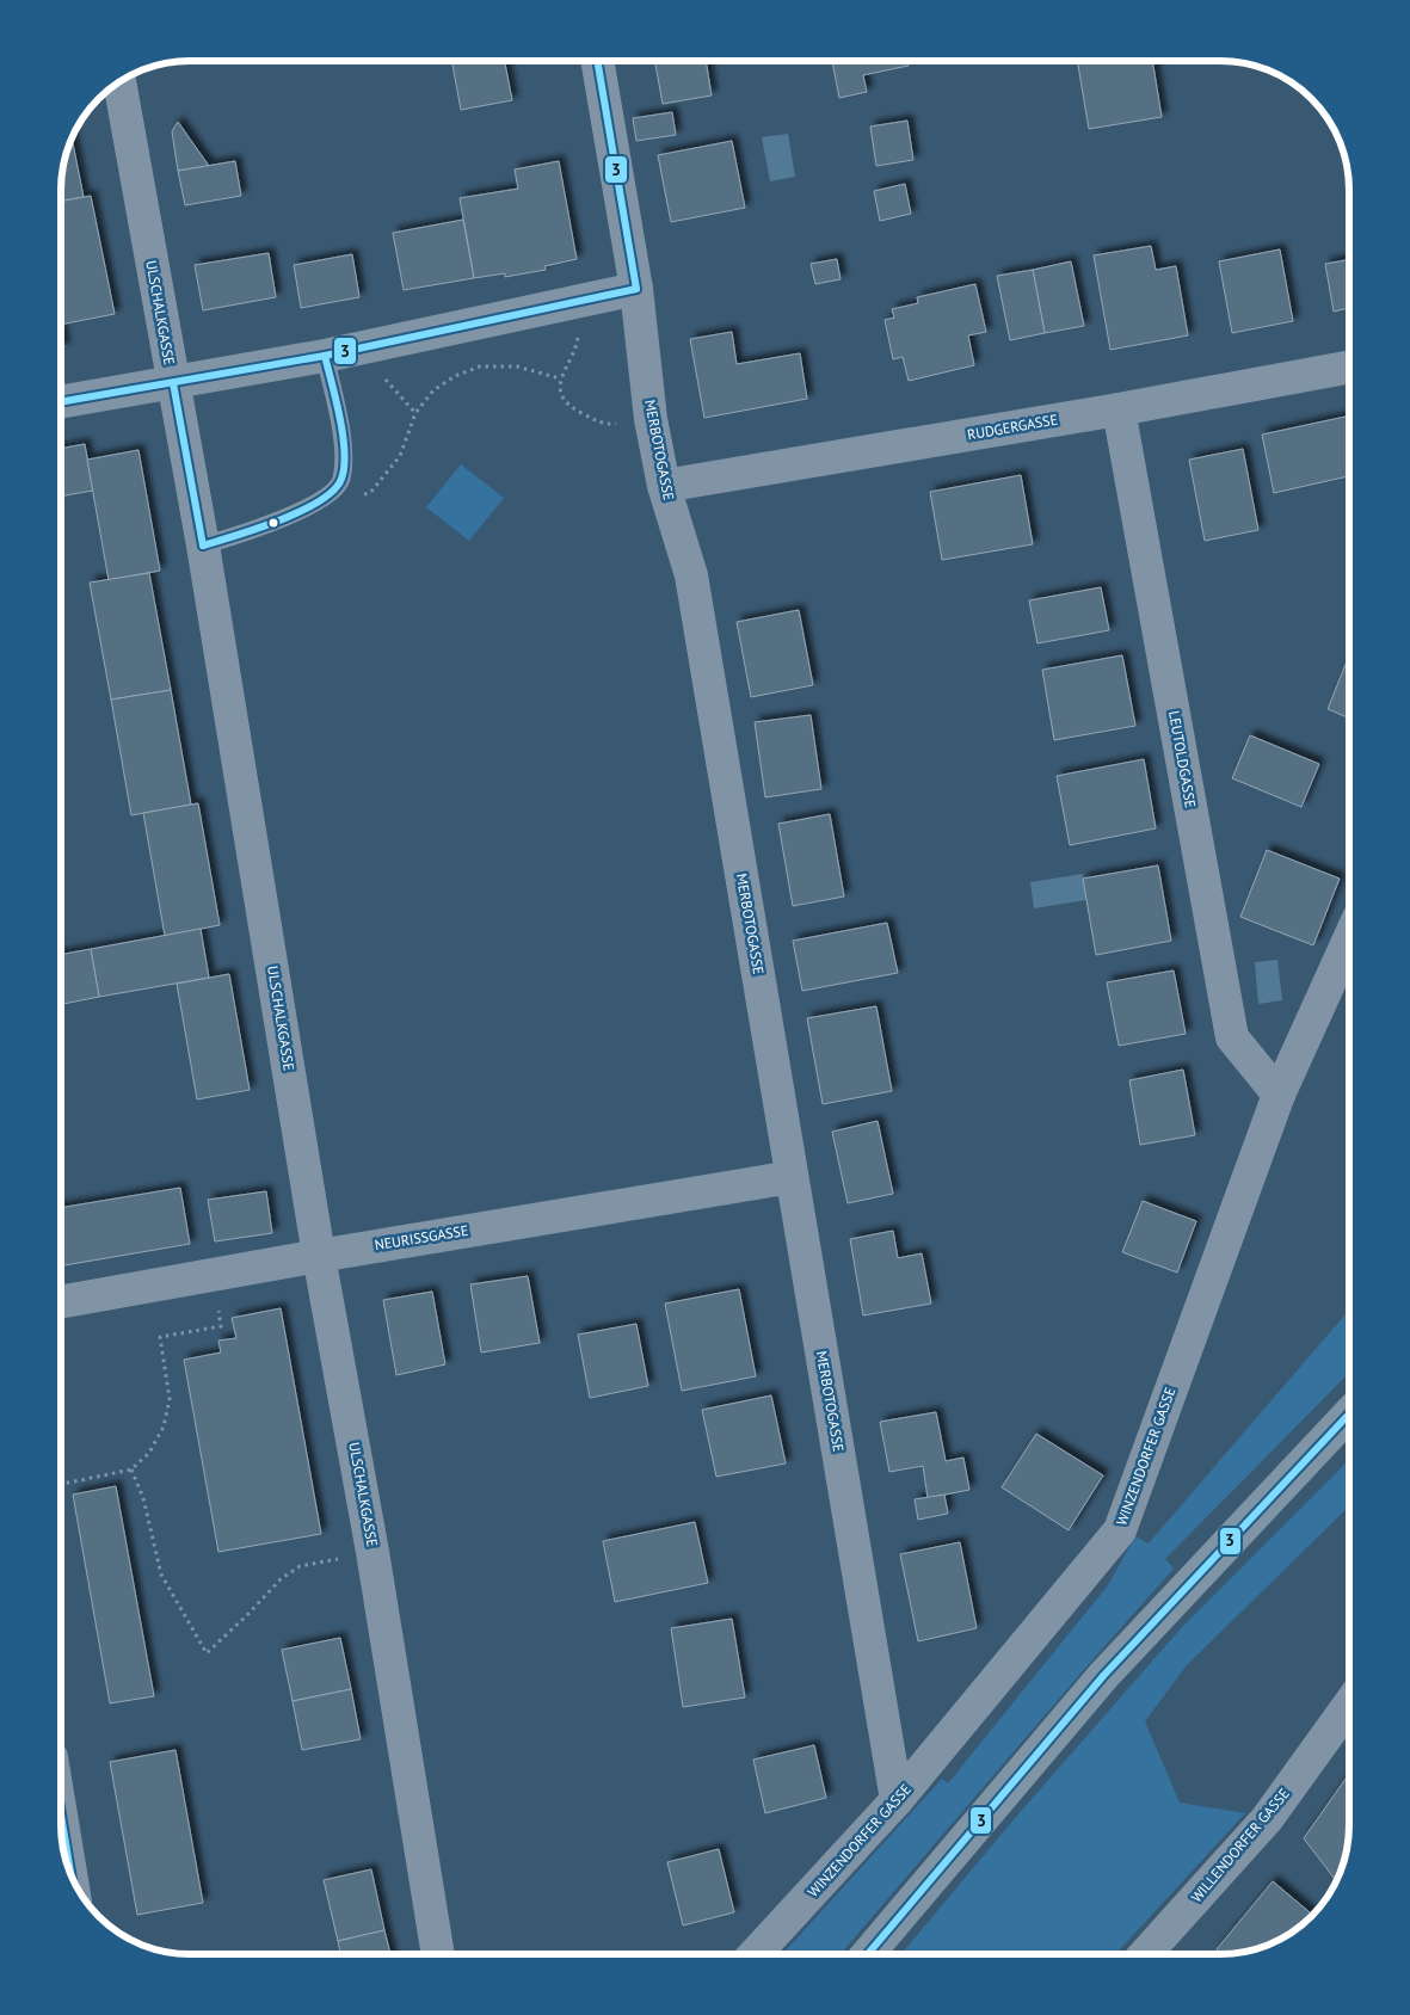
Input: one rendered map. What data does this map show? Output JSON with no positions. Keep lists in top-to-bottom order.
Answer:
{
  "streets": {
    "street": [
      "ULSCHALKGASSE",
      "RUDGERGASSE",
      "MERBOTOGASSE",
      "LEUTOLDGASSE",
      "NEURISSGASSE",
      "WINZENDORFER GASSE",
      "WILLENDORFER GASSE"
    ]
  },
  "crossings": [
    ["ULSCHALKGASSE", "NEURISSGASSE"],
    ["RUDGERGASSE", "MERBOTOGASSE"],
    ["RUDGERGASSE", "LEUTOLDGASSE"],
    ["MERBOTOGASSE", "NEURISSGASSE"],
    ["MERBOTOGASSE", "WINZENDORFER GASSE"],
    ["LEUTOLDGASSE", "WINZENDORFER GASSE"]
  ],
  "lines": ["transit line 3"]
}
